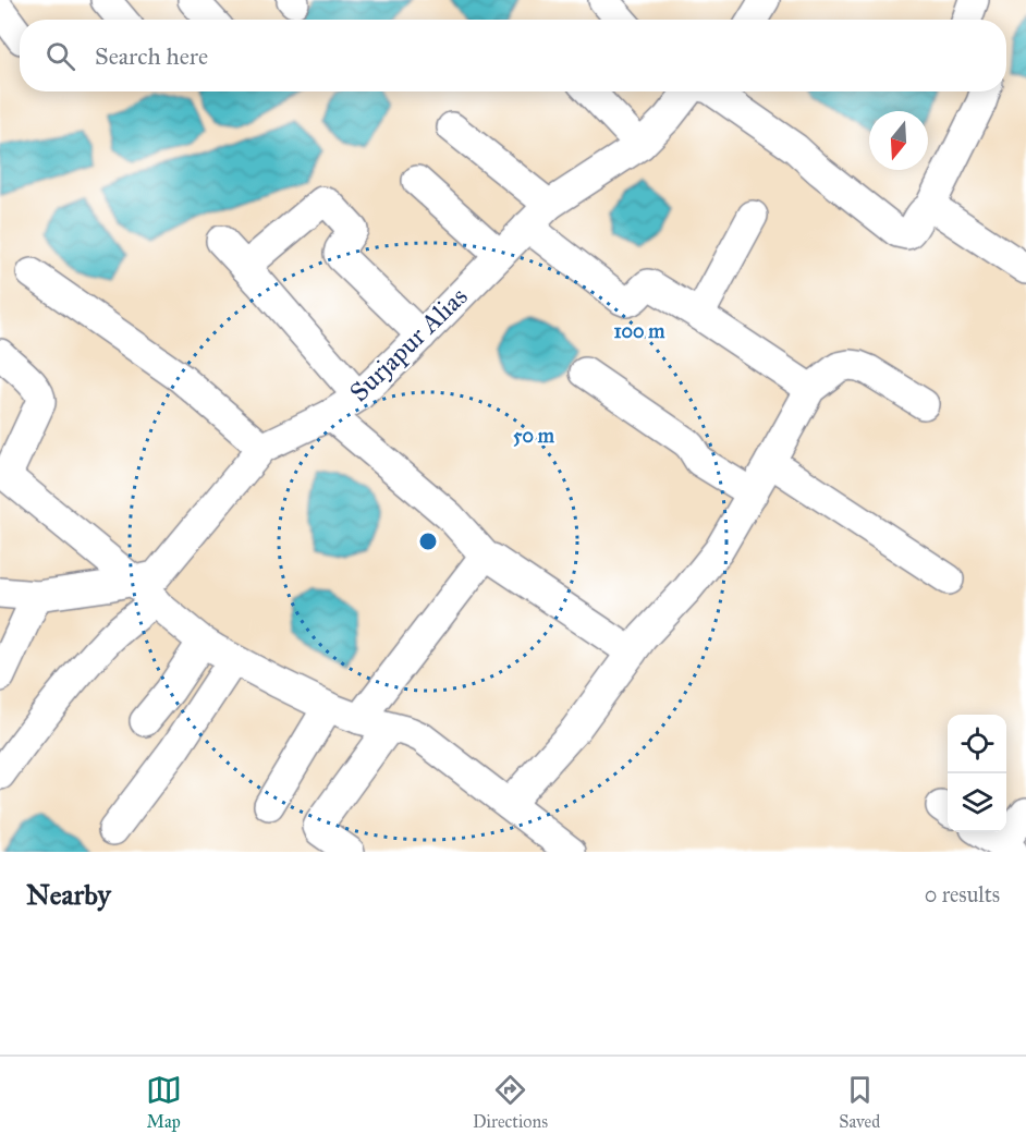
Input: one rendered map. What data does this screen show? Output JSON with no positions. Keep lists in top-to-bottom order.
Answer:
{
  "streets": {
    "street": ["Surjapur Alias"]
  },
  "north": "bottom",
  "page": {
    "search": "Search here",
    "heading": ["Nearby", "0 results"],
    "nav": ["Map", "Directions", "Saved"]
  },
  "rings": ["100 m", "50 m"]
}
